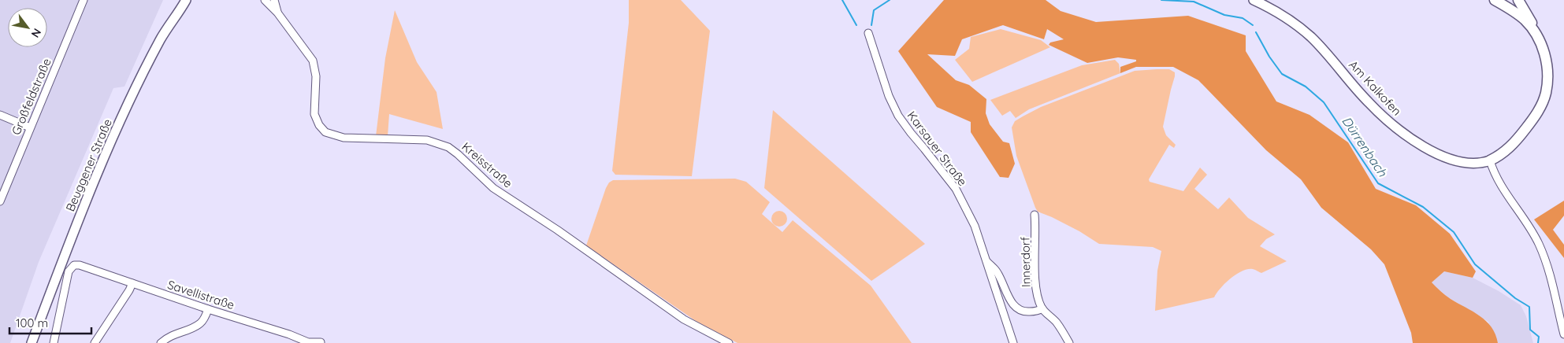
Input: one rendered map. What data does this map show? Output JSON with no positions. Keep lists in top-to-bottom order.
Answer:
{
  "streets": {
    "main road": ["Am Kalkofen", "Beuggener Straße"],
    "street": [
      "Großfeldstraße",
      "Karsauer Straße",
      "Kreisstraße",
      "Innerdorf",
      "Savellistraße"
    ]
  },
  "crossings": [
    ["Karsauer Straße", "Innerdorf"]
  ],
  "water": ["Dürrenbach"],
  "scale_bar": "100 m",
  "north": "bottom right"
}
